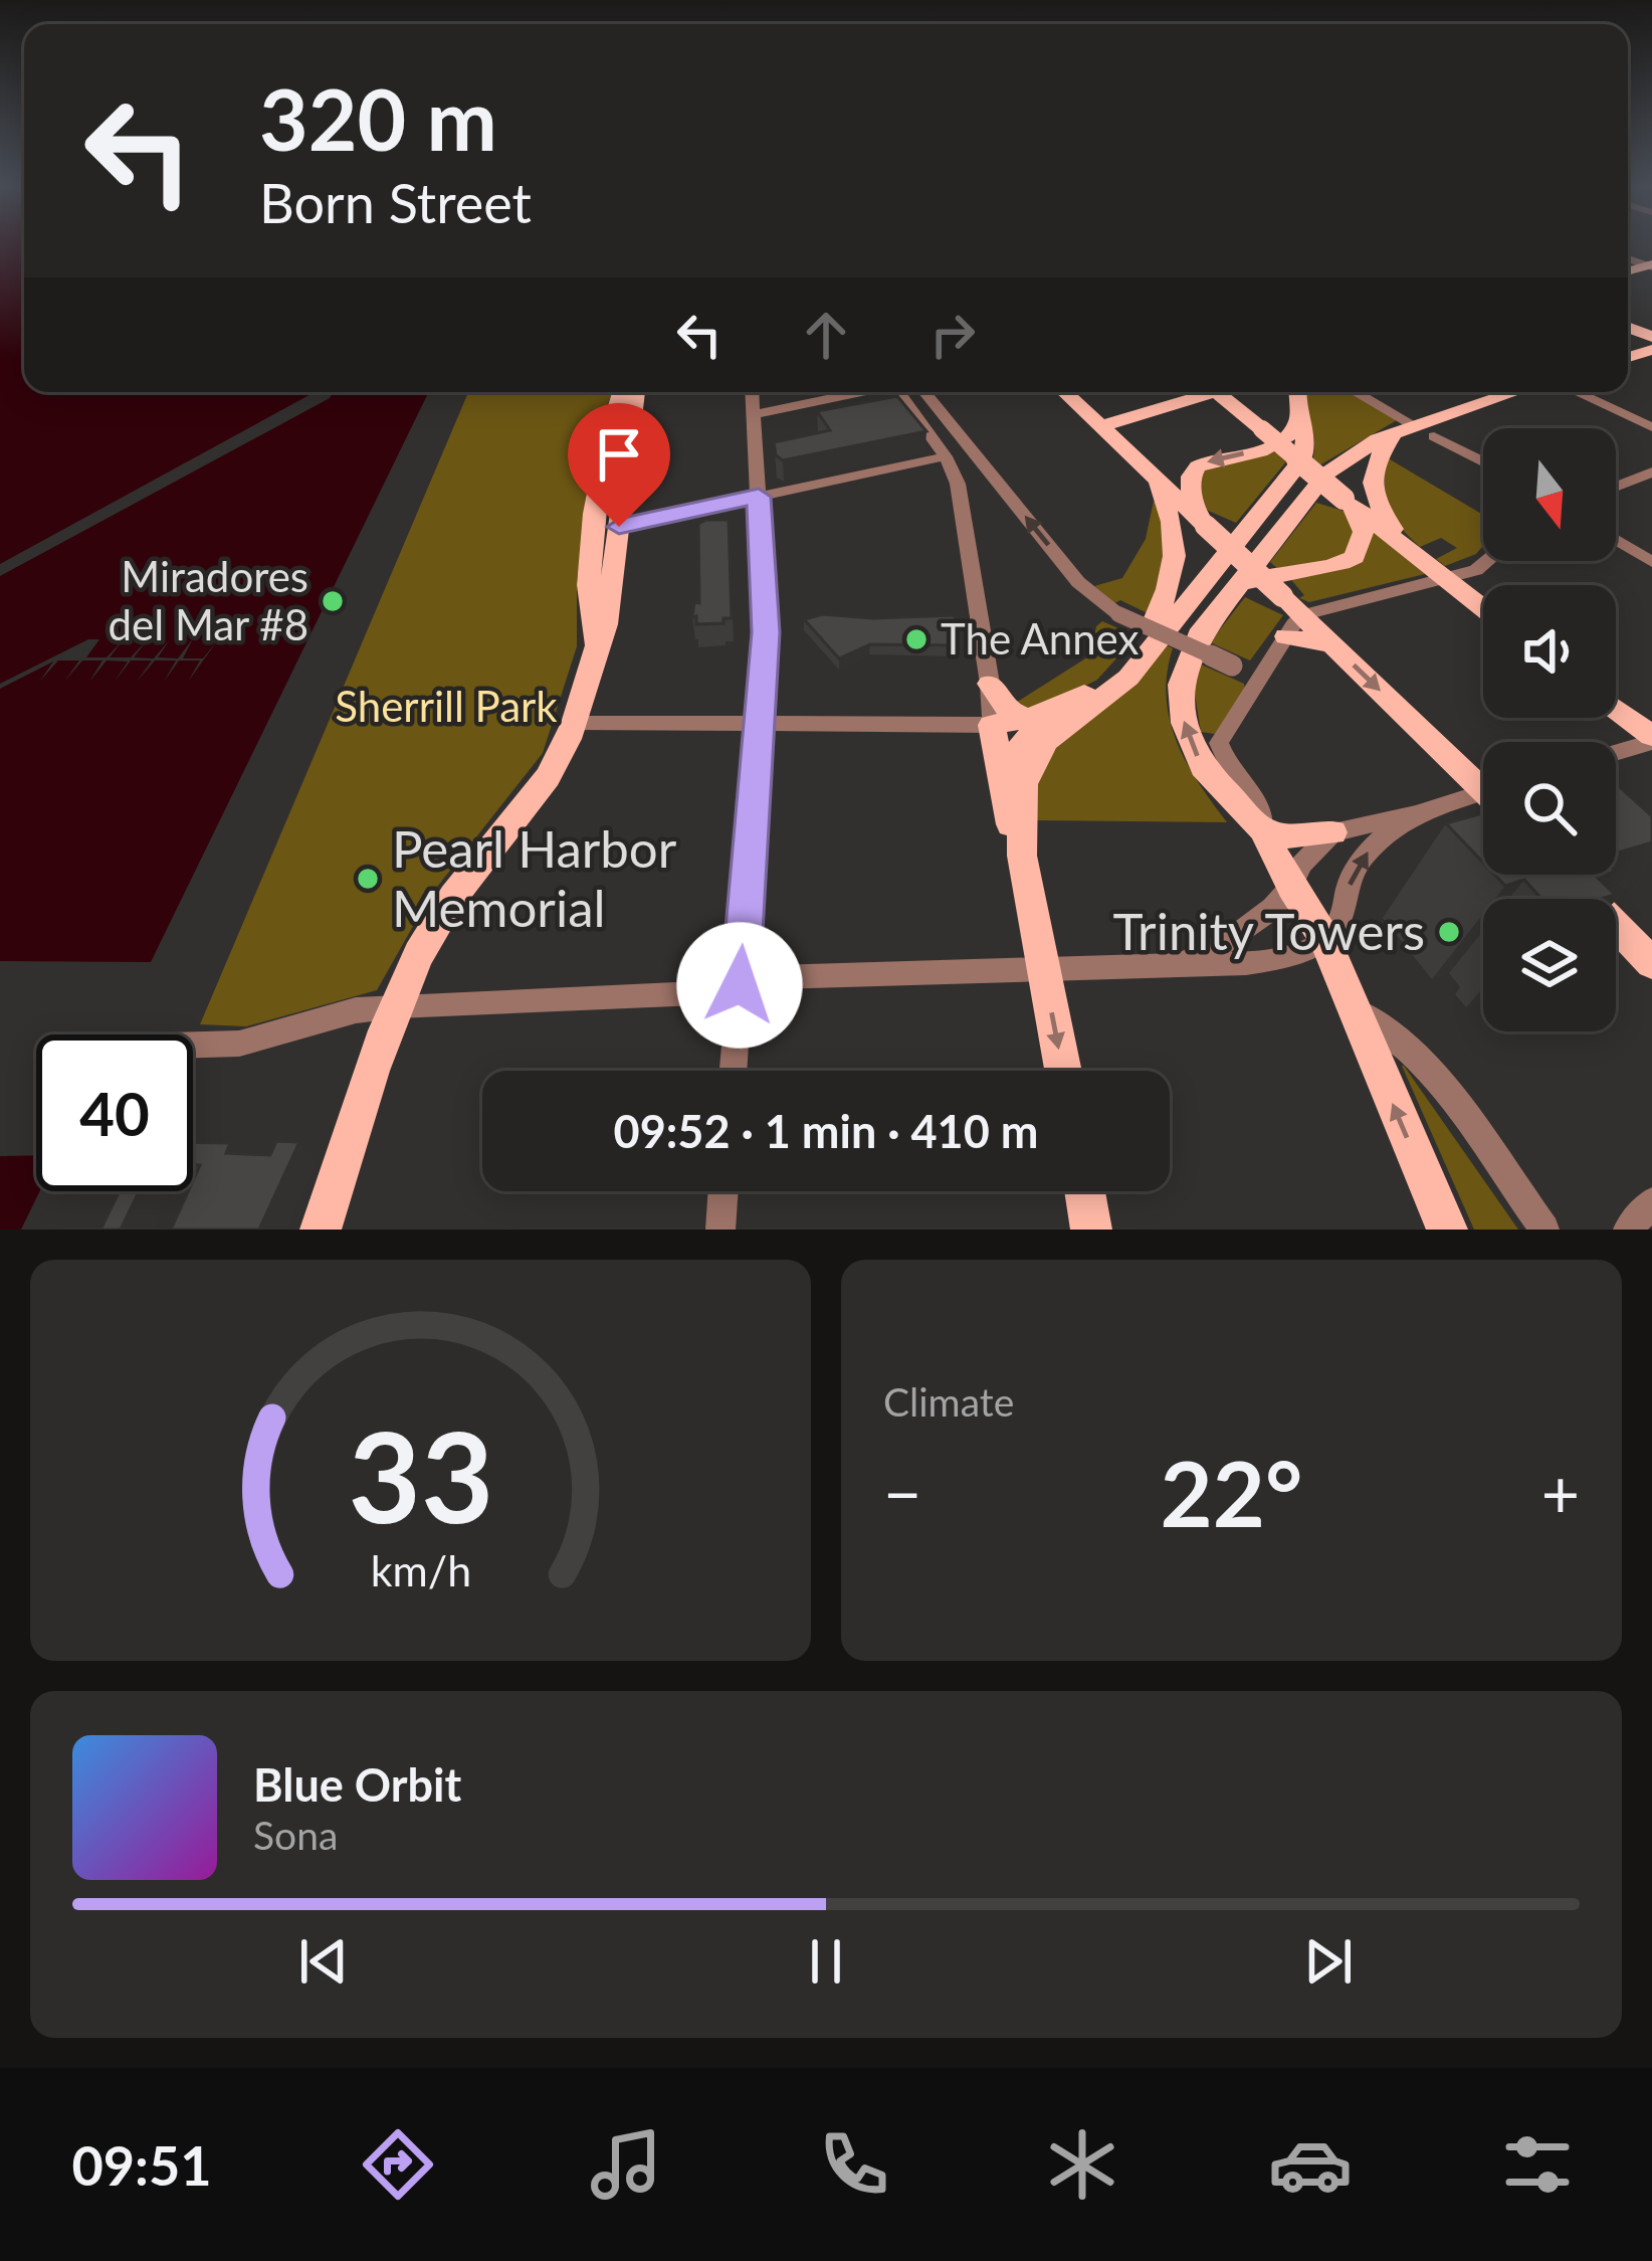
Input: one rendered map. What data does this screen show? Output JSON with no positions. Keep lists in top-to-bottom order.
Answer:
{
  "parks": ["Sherrill Park"],
  "places": [
    "Miradores del Mar #8",
    "The Annex",
    "Pearl Harbor Memorial",
    "Trinity Towers"
  ],
  "north": "bottom",
  "page": {
    "turn": ["320 m", "Born Street"],
    "limit": "40",
    "trip": "09:52 · 1 min · 410 m",
    "tile": "Climate",
    "heat": ["−", "22°", "+"],
    "song": ["Blue Orbit", "Sona"],
    "tabs": "09:51",
    "gauge": ["33", "km/h"]
  }
}
